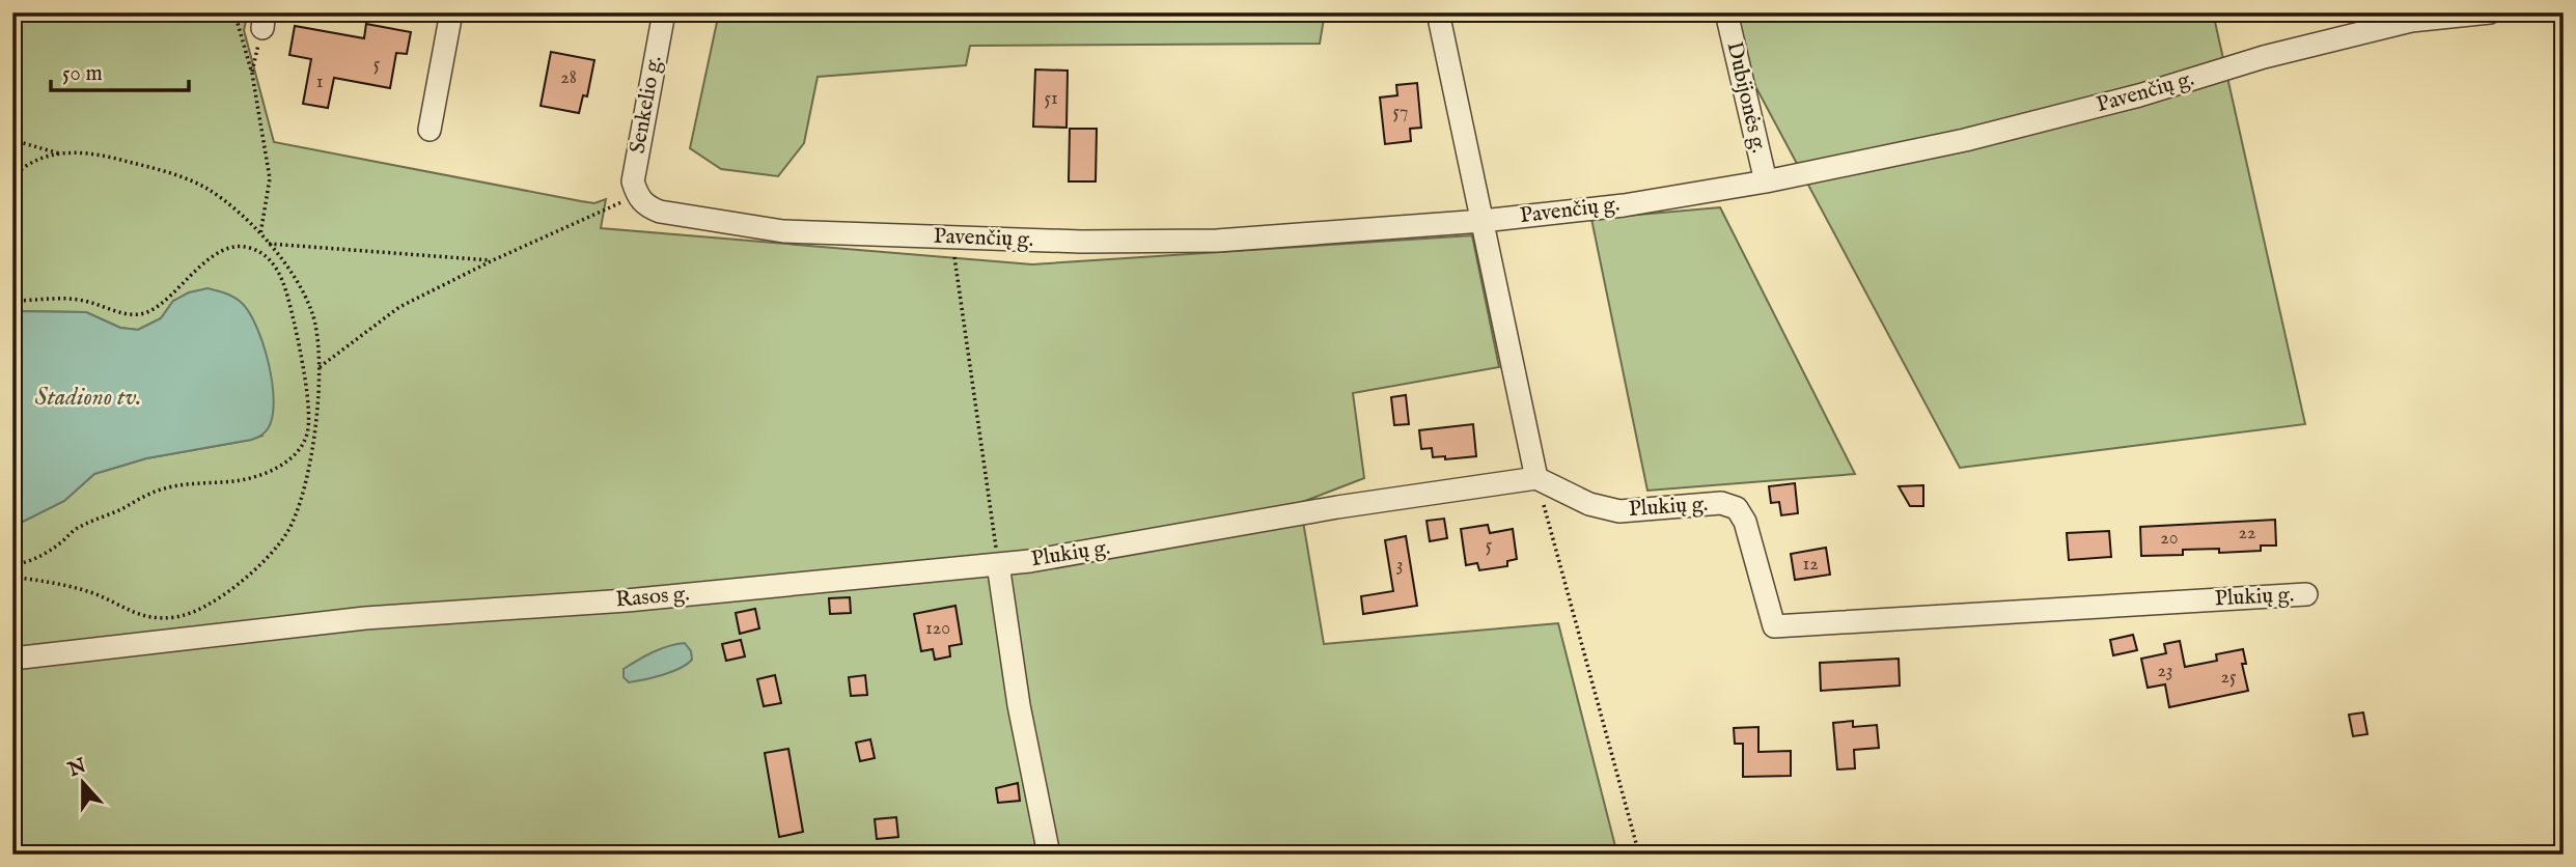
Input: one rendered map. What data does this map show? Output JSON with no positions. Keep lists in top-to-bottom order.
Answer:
{
  "streets": {
    "street": [
      "Pavenčių g.",
      "Dubijonės g.",
      "Senkelio g.",
      "Plukių g.",
      "Rasos g."
    ]
  },
  "crossings": [
    ["Pavenčių g.", "Dubijonės g."],
    ["Pavenčių g.", "Senkelio g."],
    ["Plukių g.", "Rasos g."]
  ],
  "water": ["Stadiono tv."],
  "house_numbers": [
    "5",
    "28",
    "1",
    "51",
    "57",
    "22",
    "20",
    "5",
    "12",
    "3",
    "120",
    "23",
    "25"
  ],
  "scale_bar": "50 m",
  "north": "top"
}
